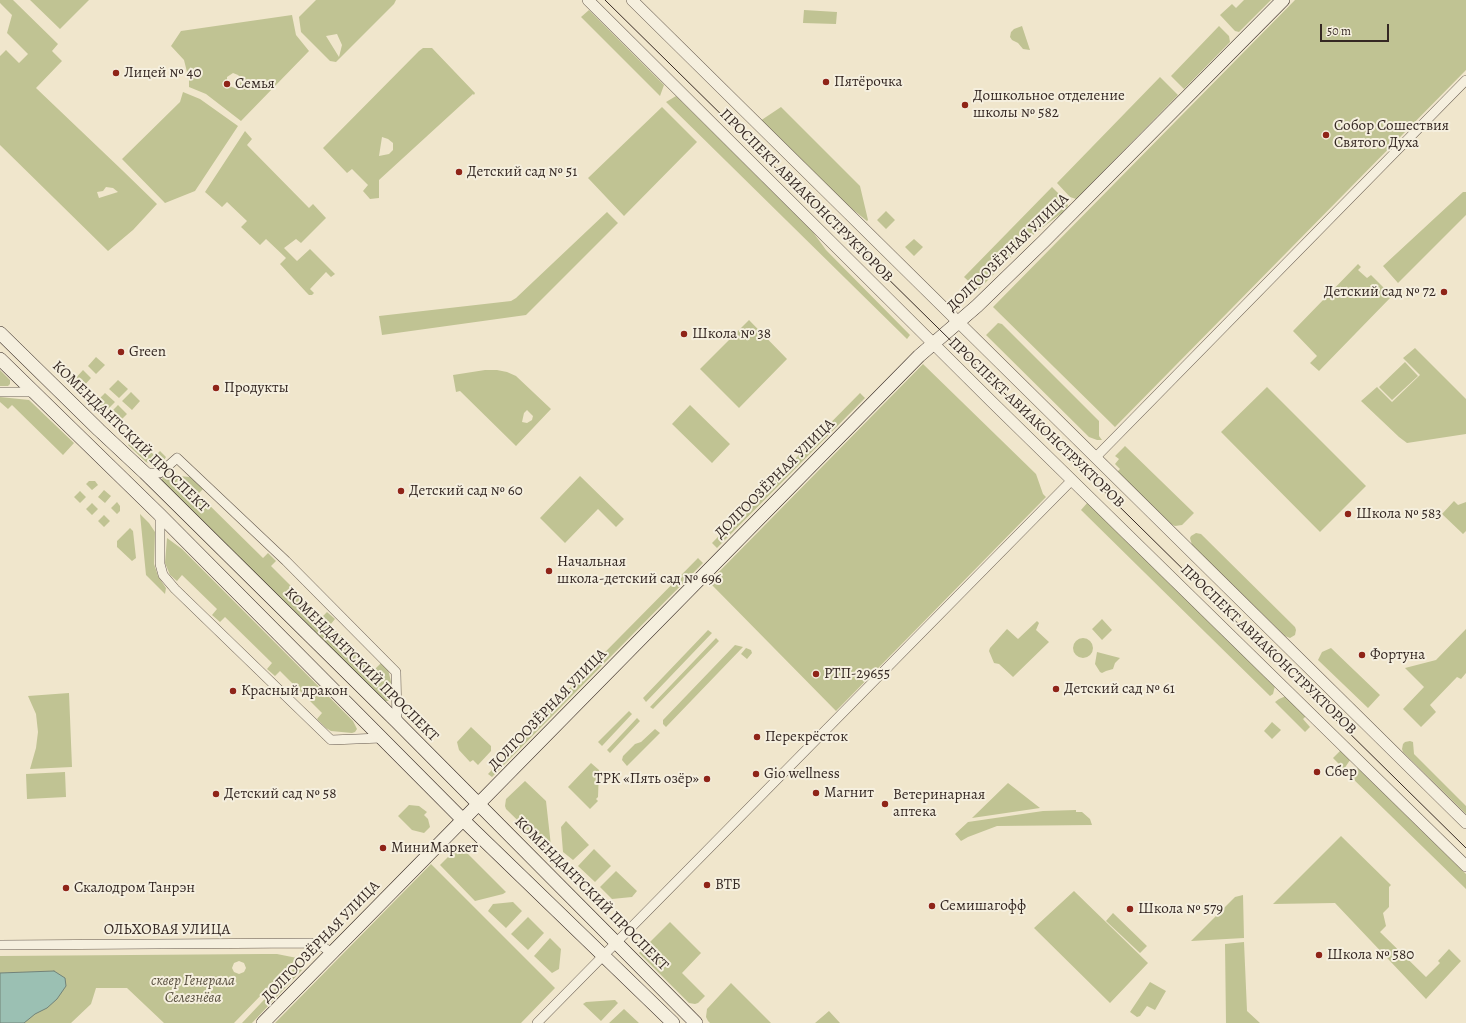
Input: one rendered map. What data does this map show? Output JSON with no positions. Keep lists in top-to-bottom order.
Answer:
{
  "streets": {
    "main road": ["ДОЛГООЗЁРНАЯ УЛИЦА", "КОМЕНДАНТСКИЙ ПРОСПЕКТ"],
    "street": ["ПРОСПЕКТ АВИАКОНСТРУКТОРОВ", "ОЛЬХОВАЯ УЛИЦА"]
  },
  "crossings": [
    ["ПРОСПЕКТ АВИАКОНСТРУКТОРОВ", "ДОЛГООЗЁРНАЯ УЛИЦА"],
    ["ДОЛГООЗЁРНАЯ УЛИЦА", "КОМЕНДАНТСКИЙ ПРОСПЕКТ"],
    ["ДОЛГООЗЁРНАЯ УЛИЦА", "ОЛЬХОВАЯ УЛИЦА"]
  ],
  "parks": ["сквер Генерала Селезнёва"],
  "places": [
    "Лицей № 40",
    "Пятёрочка",
    "Семья",
    "Дошкольное отделение школы № 582",
    "Собор Сошествия Святого Духа",
    "Детский сад № 51",
    "Детский сад № 72",
    "Школа № 38",
    "Green",
    "Продукты",
    "Детский сад № 60",
    "Школа № 583",
    "Начальная школа-детский сад № 696",
    "Фортуна",
    "РТП-29655",
    "Детский сад № 61",
    "Красный дракон",
    "Перекрёсток",
    "Сбер",
    "Gio wellness",
    "ТРК «Пять озёр»",
    "Магнит",
    "Детский сад № 58",
    "Ветеринарная аптека",
    "МиниМаркет",
    "ВТБ",
    "Скалодром Танрэн",
    "Семишагофф",
    "Школа № 579",
    "Школа № 580"
  ],
  "scale_bar": "50 m"
}
